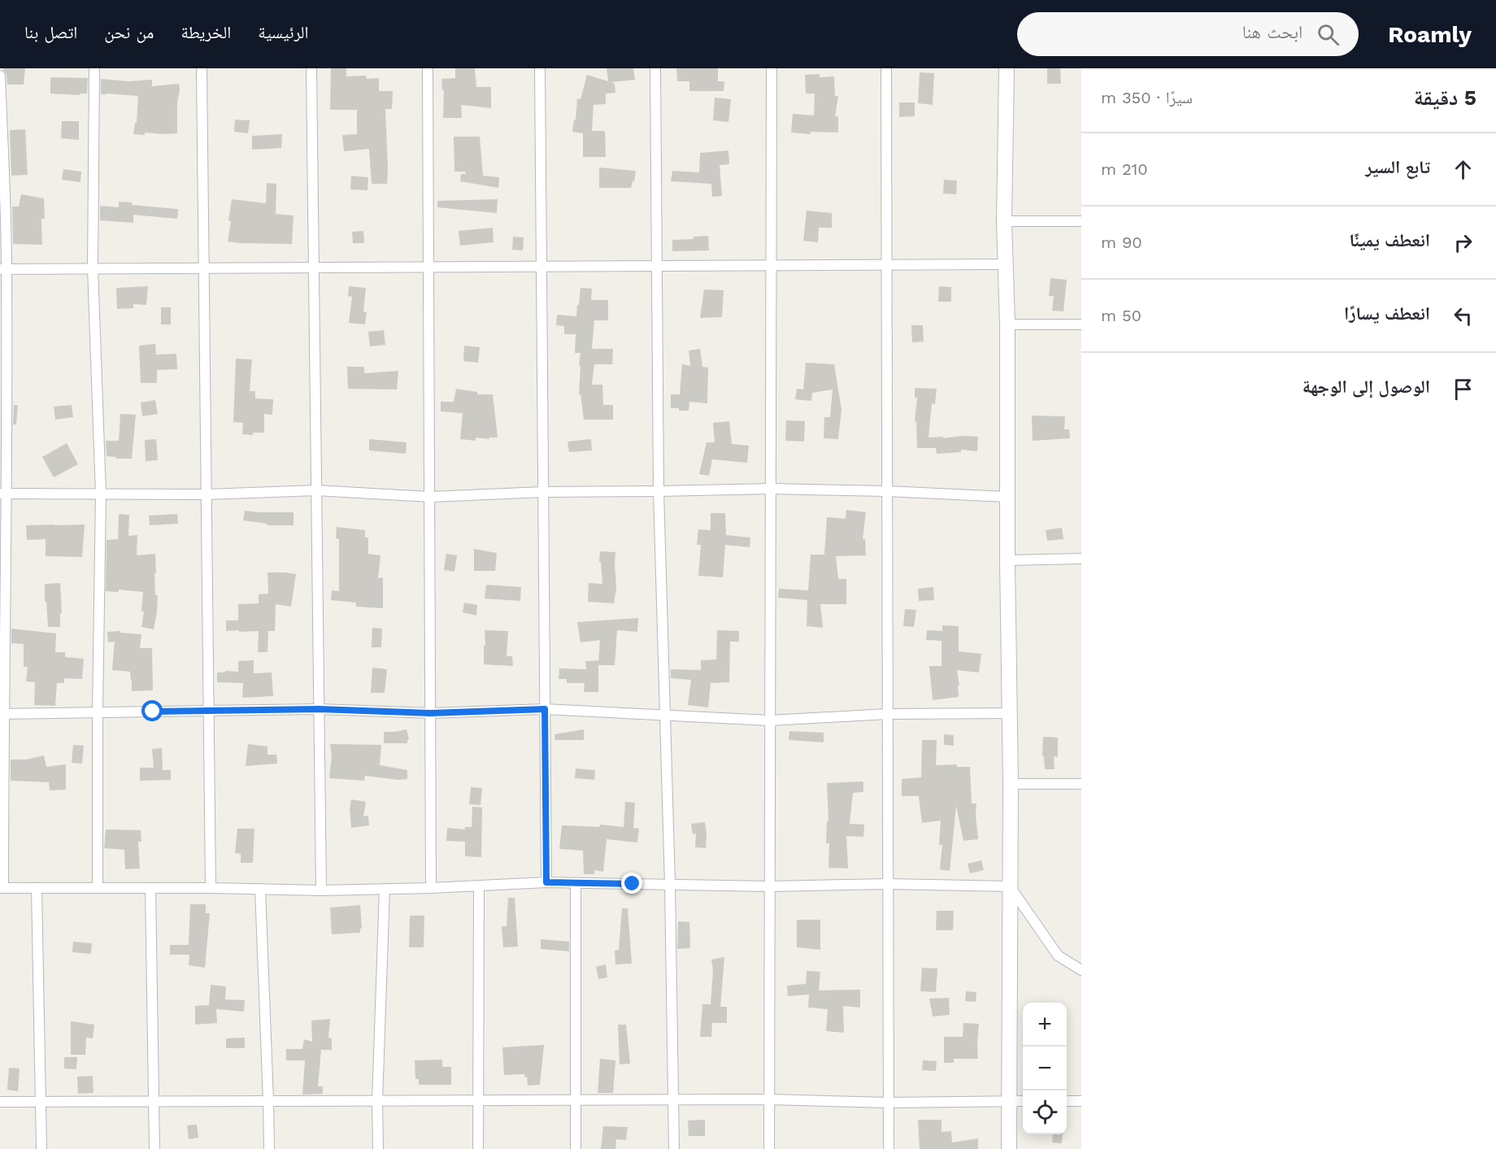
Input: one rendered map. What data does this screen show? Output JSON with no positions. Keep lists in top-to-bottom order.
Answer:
{
  "page": {
    "header": "Roamly",
    "search": "ابحث هنا",
    "nav": [
      "الرئيسية",
      "الخريطة",
      "من نحن",
      "اتصل بنا"
    ],
    "heading": ["5 دقيقة", "سيرًا · 350 m"],
    "list": [
      ["تابع السير", "210 m"],
      ["انعطف يمينًا", "90 m"],
      ["انعطف يسارًا", "50 m"],
      "الوصول إلى الوجهة"
    ],
    "map_buttons": ["+", "−"]
  }
}
